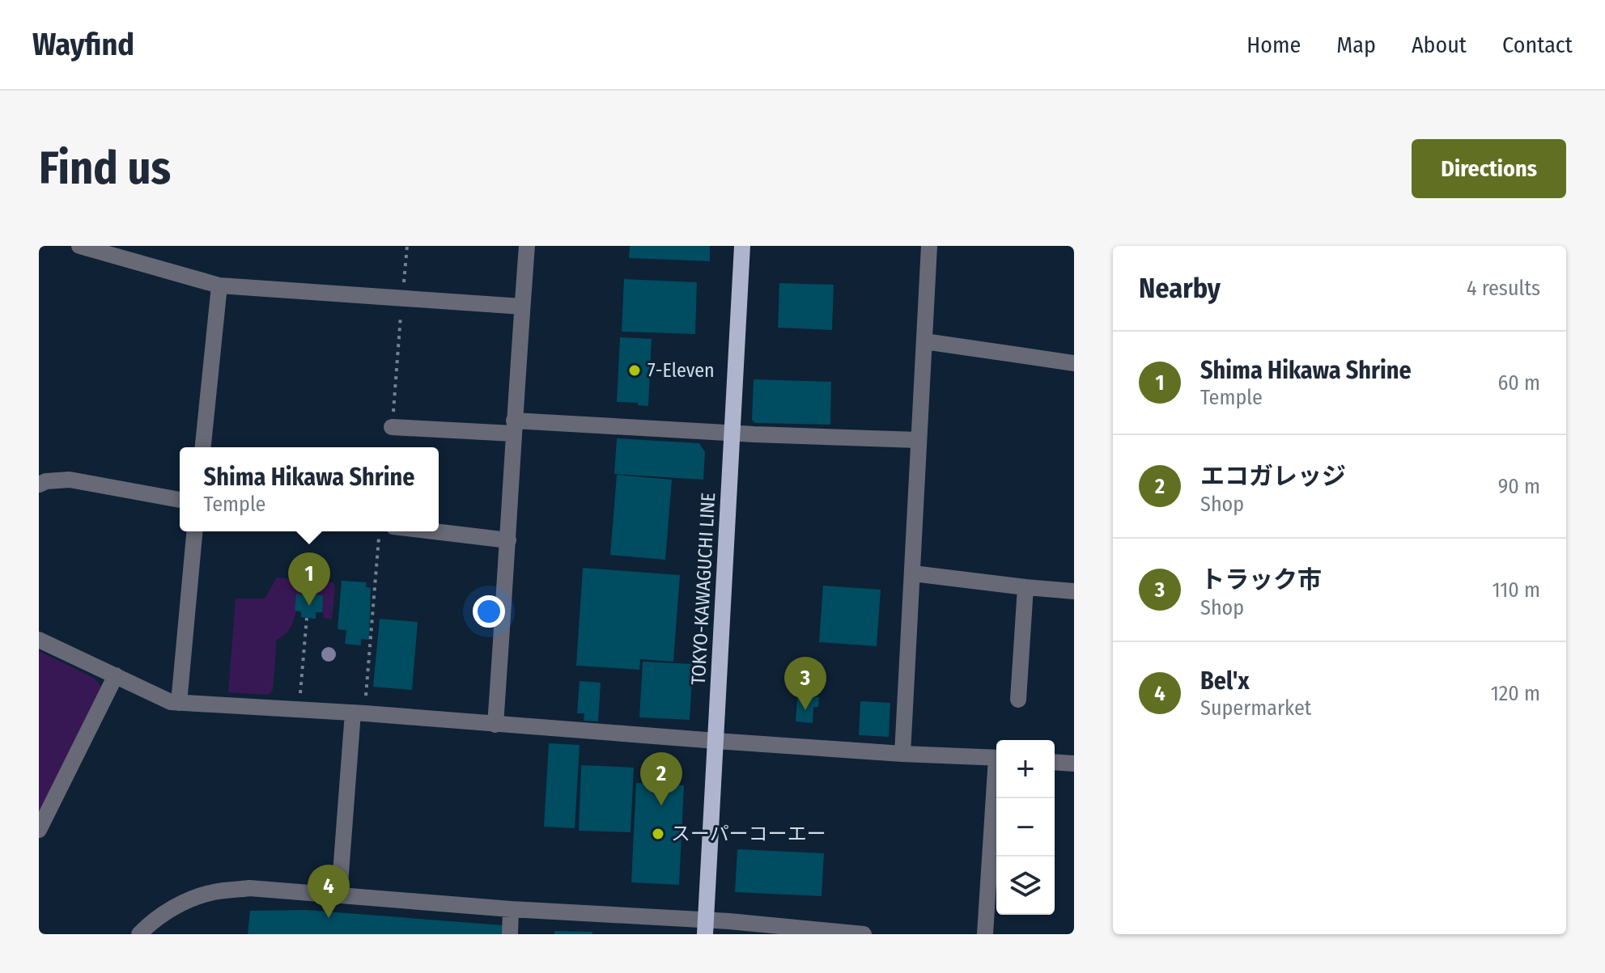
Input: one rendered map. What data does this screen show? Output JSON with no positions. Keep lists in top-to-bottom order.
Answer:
{
  "streets": {
    "main road": ["TOKYO-KAWAGUCHI LINE"]
  },
  "places": ["7-Eleven", "スーパーコーエー"],
  "page": {
    "header": "Wayfind",
    "nav": [
      "Home",
      "Map",
      "About",
      "Contact"
    ],
    "buttons": "Directions",
    "title": "Find us",
    "heading": ["Nearby", "4 results"],
    "list": [
      {
        "mark": "1",
        "name": "Shima Hikawa Shrine",
        "note": "Temple",
        "value": "60 m"
      },
      {
        "mark": "2",
        "name": "エコガレッジ",
        "note": "Shop",
        "value": "90 m"
      },
      {
        "mark": "3",
        "name": "トラック市",
        "note": "Shop",
        "value": "110 m"
      },
      {
        "mark": "4",
        "name": "Bel'x",
        "note": "Supermarket",
        "value": "120 m"
      }
    ],
    "popup": ["Shima Hikawa Shrine", "Temple"],
    "pins": [
      "1",
      "3",
      "2",
      "4"
    ],
    "map_buttons": ["+", "−"]
  }
}
